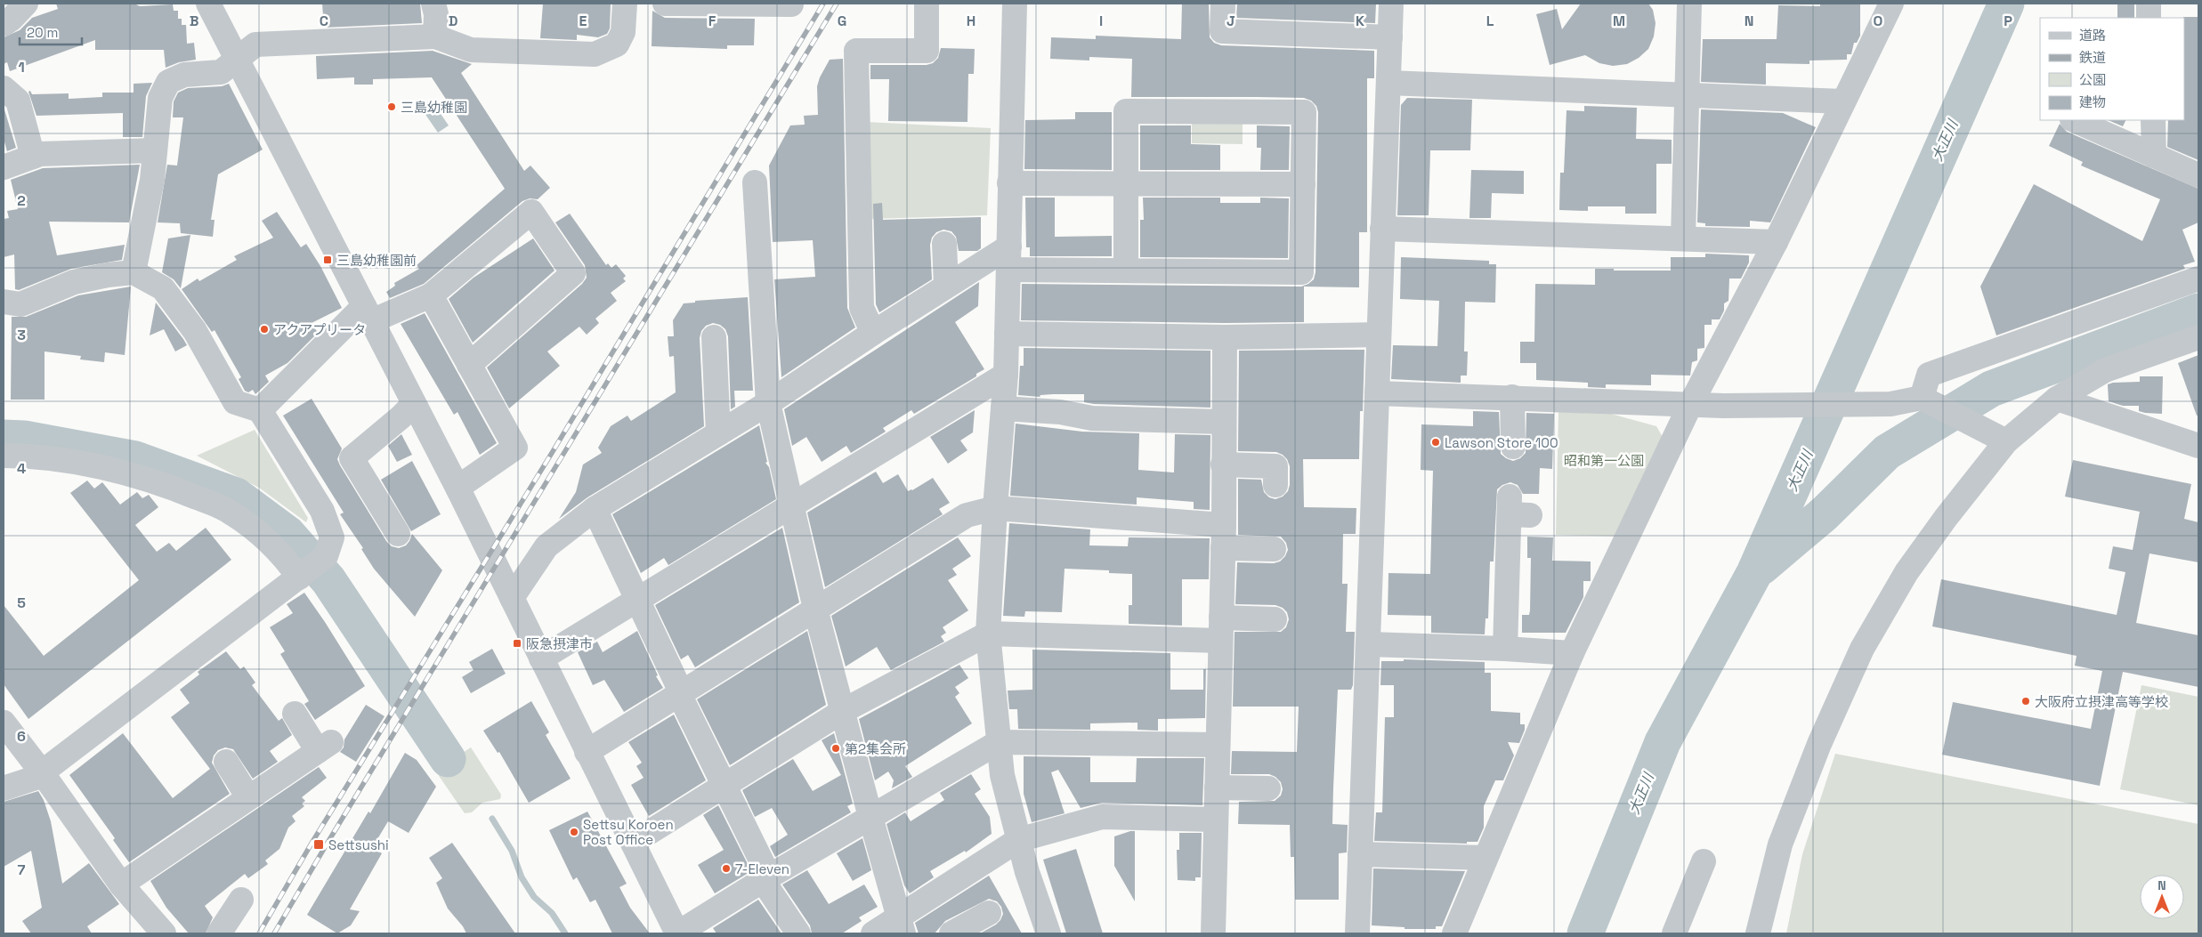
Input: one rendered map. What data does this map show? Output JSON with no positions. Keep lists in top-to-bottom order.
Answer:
{
  "water": ["大正川"],
  "parks": ["昭和第一公園"],
  "places": {
    "other": [
      "三島幼稚園",
      "アクアプリータ",
      "Lawson Store 100",
      "大阪府立摂津高等学校",
      "第2集会所",
      "Settsu Koroen Post Office",
      "7-Eleven"
    ],
    "transit": ["三島幼稚園前", "阪急摂津市", "Settsushi"]
  },
  "legend": [
    "道路",
    "鉄道",
    "公園",
    "建物"
  ],
  "scale_bar": "20 m",
  "north": "top",
  "grid": {
    "columns": [
      "B",
      "C",
      "D",
      "E",
      "F",
      "G",
      "H",
      "I",
      "J",
      "K",
      "L",
      "M",
      "N",
      "O",
      "P"
    ],
    "rows": [
      "1",
      "2",
      "3",
      "4",
      "5",
      "6",
      "7"
    ]
  }
}
